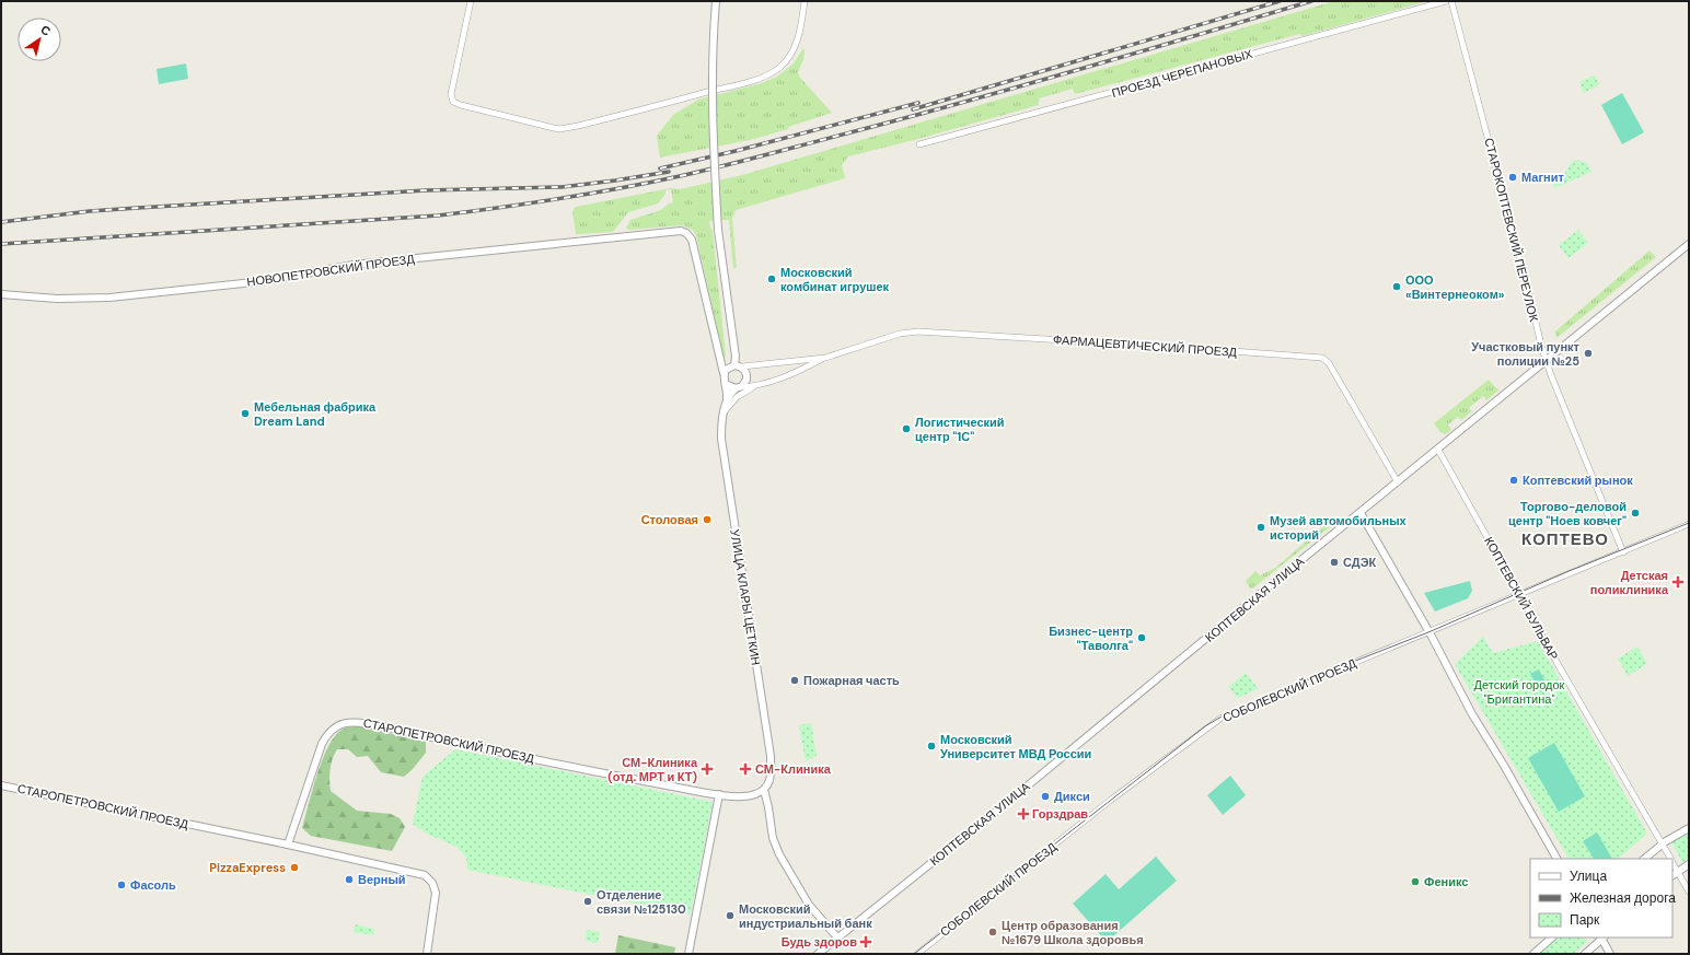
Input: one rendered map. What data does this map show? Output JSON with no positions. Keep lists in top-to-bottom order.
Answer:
{
  "streets": {
    "street": [
      "ПРОЕЗД ЧЕРЕПАНОВЫХ",
      "СТАРОКОПТЕВСКИЙ ПЕРЕУЛОК",
      "НОВОПЕТРОВСКИЙ ПРОЕЗД",
      "ФАРМАЦЕВТИЧЕСКИЙ ПРОЕЗД",
      "УЛИЦА КЛАРЫ ЦЕТКИН",
      "КОПТЕВСКИЙ БУЛЬВАР",
      "КОПТЕВСКАЯ УЛИЦА",
      "СОБОЛЕВСКИЙ ПРОЕЗД",
      "СТАРОПЕТРОВСКИЙ ПРОЕЗД"
    ]
  },
  "crossings": [
    ["СТАРОКОПТЕВСКИЙ ПЕРЕУЛОК", "КОПТЕВСКАЯ УЛИЦА"],
    ["СТАРОКОПТЕВСКИЙ ПЕРЕУЛОК", "СОБОЛЕВСКИЙ ПРОЕЗД"],
    ["НОВОПЕТРОВСКИЙ ПРОЕЗД", "ФАРМАЦЕВТИЧЕСКИЙ ПРОЕЗД"],
    ["НОВОПЕТРОВСКИЙ ПРОЕЗД", "УЛИЦА КЛАРЫ ЦЕТКИН"],
    ["ФАРМАЦЕВТИЧЕСКИЙ ПРОЕЗД", "УЛИЦА КЛАРЫ ЦЕТКИН"],
    ["ФАРМАЦЕВТИЧЕСКИЙ ПРОЕЗД", "КОПТЕВСКАЯ УЛИЦА"],
    ["КОПТЕВСКИЙ БУЛЬВАР", "КОПТЕВСКАЯ УЛИЦА"],
    ["КОПТЕВСКИЙ БУЛЬВАР", "СОБОЛЕВСКИЙ ПРОЕЗД"]
  ],
  "districts": ["КОПТЕВО"],
  "parks": ["Детский городок \"Бригантина\""],
  "places": {
    "other": [
      "Магнит",
      "Московский комбинат игрушек",
      "ООО «Винтернеоком»",
      "Участковый пункт полиции №25",
      "Мебельная фабрика Dream Land",
      "Логистический центр \"1С\"",
      "Коптевский рынок",
      "Торгово-деловой центр \"Ноев ковчег\"",
      "Столовая",
      "Музей автомобильных историй",
      "СДЭК",
      "Бизнес-центр \"Таволга\"",
      "Пожарная часть",
      "Московский Университет МВД России",
      "Дикси",
      "PizzaExpress",
      "Верный",
      "Феникс",
      "Фасоль",
      "Отделение связи №125130",
      "Московский индустриальный банк",
      "Центр образования №1679 Школа здоровья"
    ],
    "health": [
      "Детская поликлиника",
      "СМ-Клиника (отд. МРТ и КТ)",
      "СМ-Клиника",
      "Горздрав",
      "Будь здоров"
    ]
  },
  "legend": ["Улица", "Железная дорога", "Парк"],
  "north": "top right"
}
